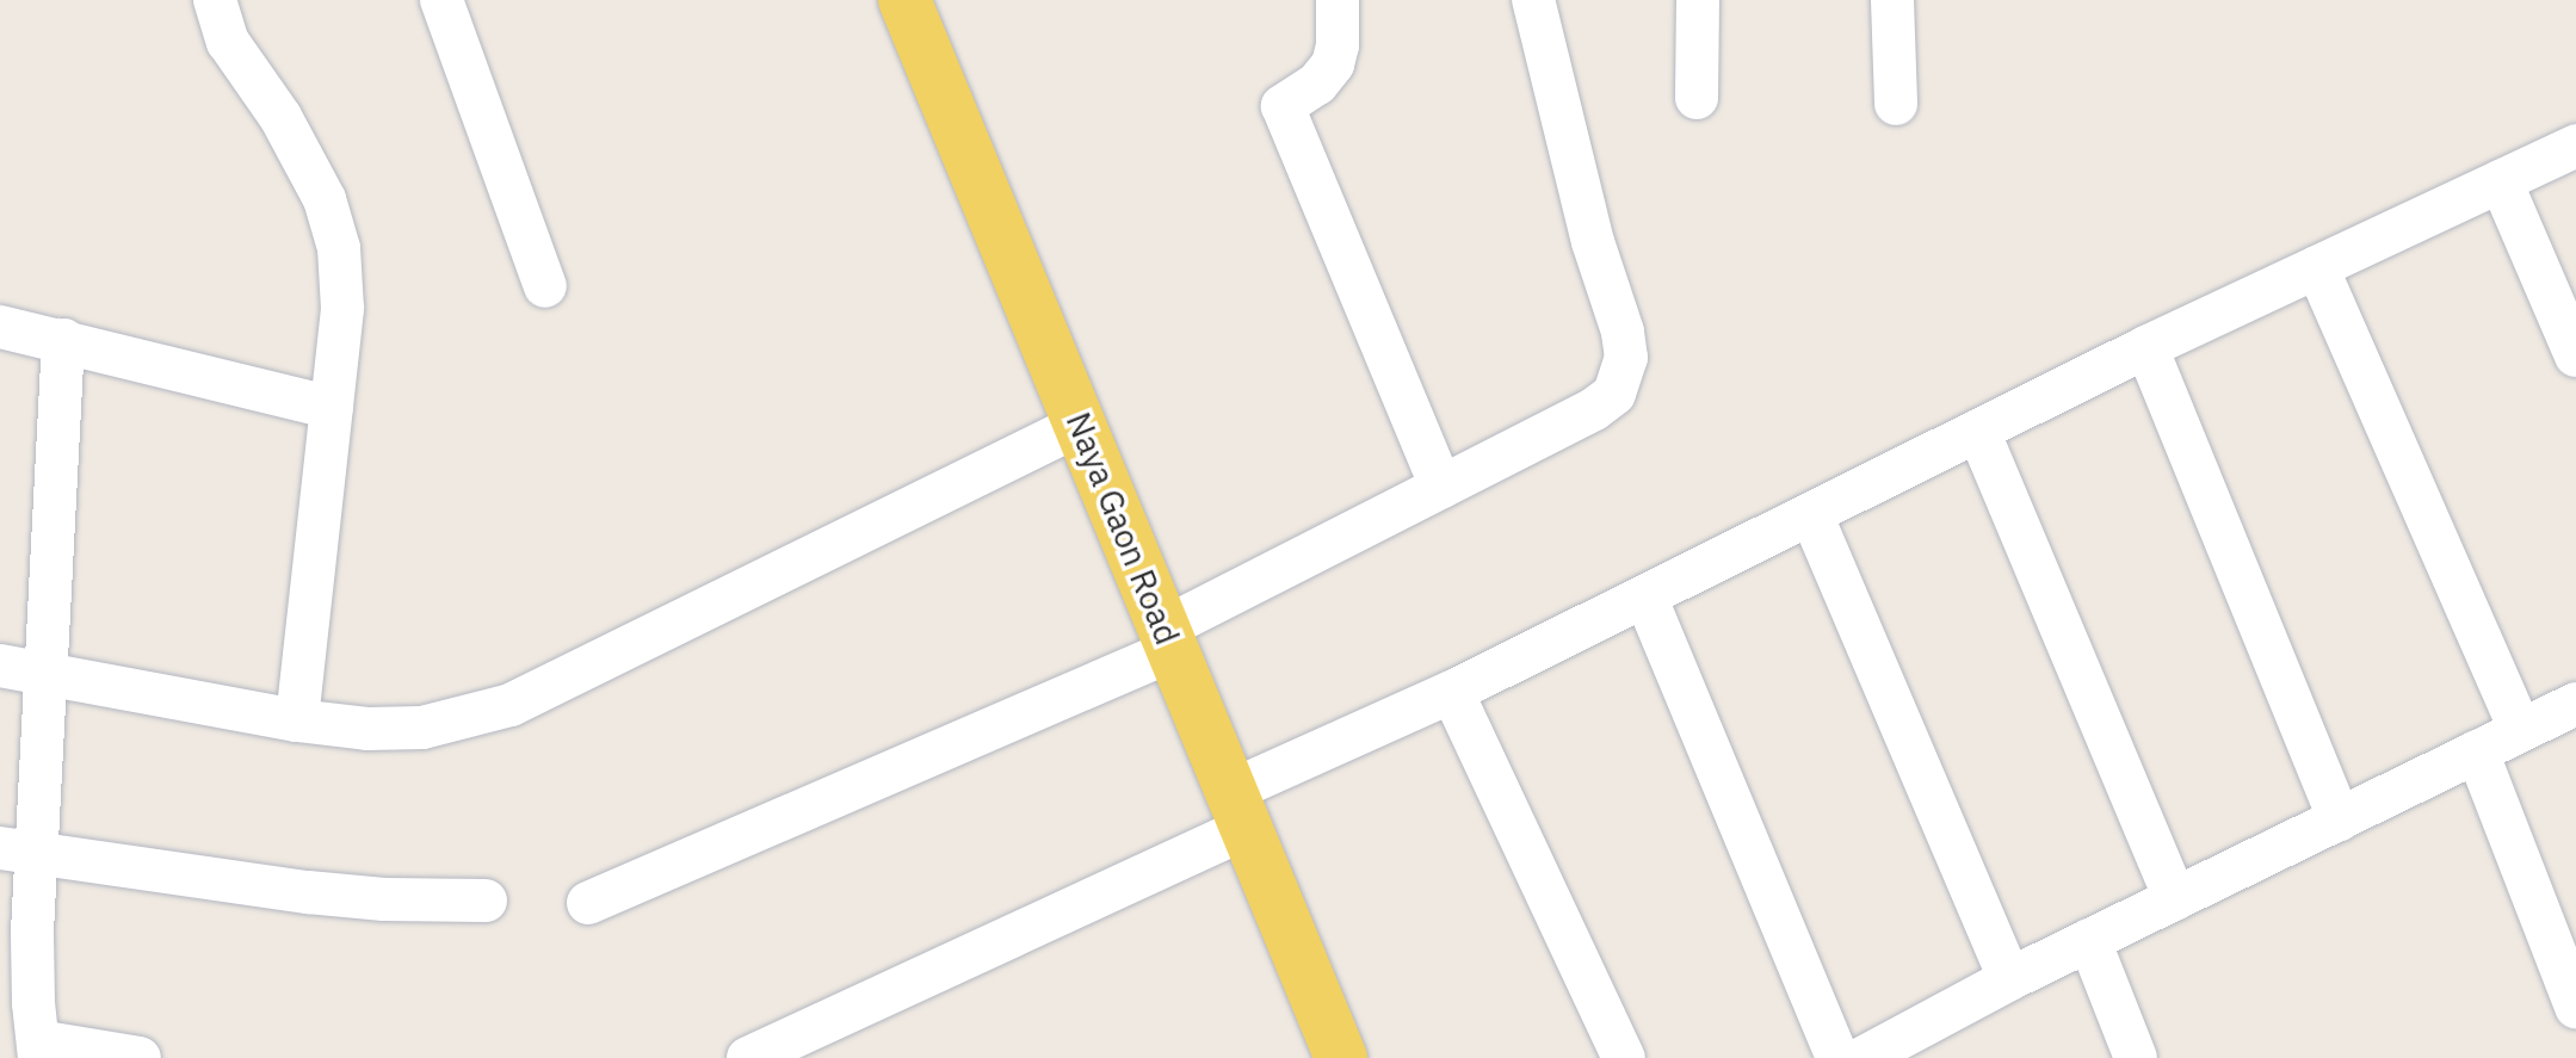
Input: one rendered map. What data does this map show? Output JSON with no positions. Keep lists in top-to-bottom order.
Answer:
{
  "streets": {
    "main road": ["Naya Gaon Road"]
  }
}
